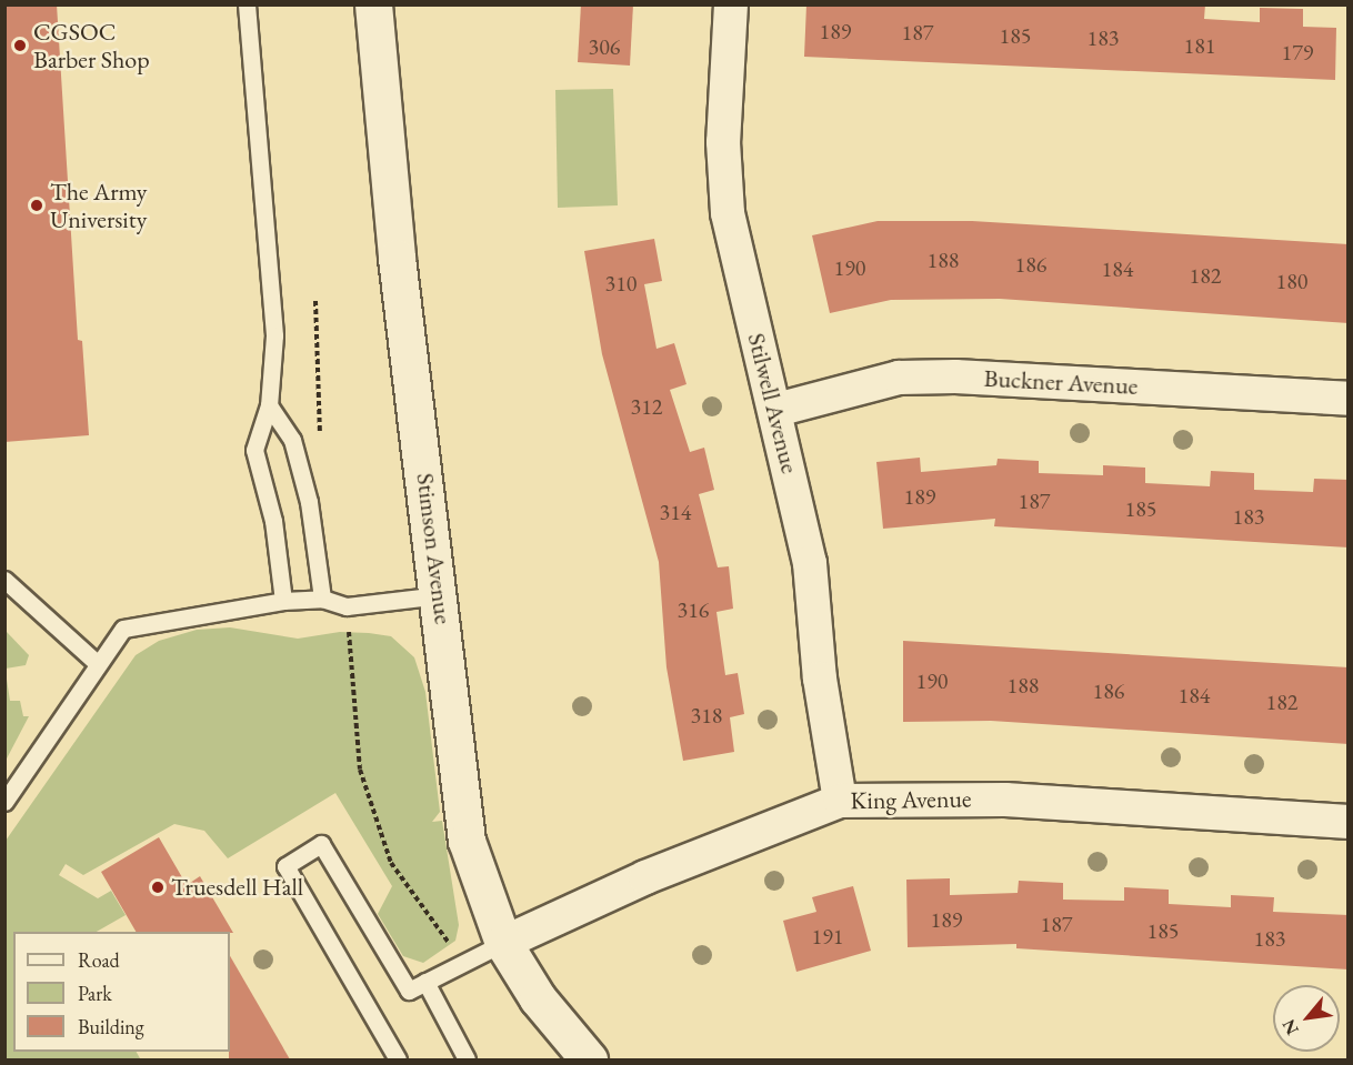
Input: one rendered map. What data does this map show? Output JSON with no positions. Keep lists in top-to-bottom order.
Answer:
{
  "streets": {
    "street": [
      "Buckner Avenue",
      "Stilwell Avenue",
      "Stimson Avenue",
      "King Avenue"
    ]
  },
  "crossings": [
    ["Buckner Avenue", "Stilwell Avenue"],
    ["Stilwell Avenue", "King Avenue"],
    ["Stimson Avenue", "King Avenue"]
  ],
  "places": ["CGSOC Barber Shop", "The Army University", "Truesdell Hall"],
  "house_numbers": [
    "189",
    "187",
    "185",
    "183",
    "181",
    "306",
    "179",
    "188",
    "186",
    "190",
    "184",
    "182",
    "180",
    "310",
    "312",
    "189",
    "187",
    "185",
    "314",
    "183",
    "316",
    "190",
    "188",
    "186",
    "184",
    "182",
    "318",
    "189",
    "187",
    "185",
    "191",
    "183"
  ],
  "legend": ["Road", "Park", "Building"],
  "north": "bottom left"
}
